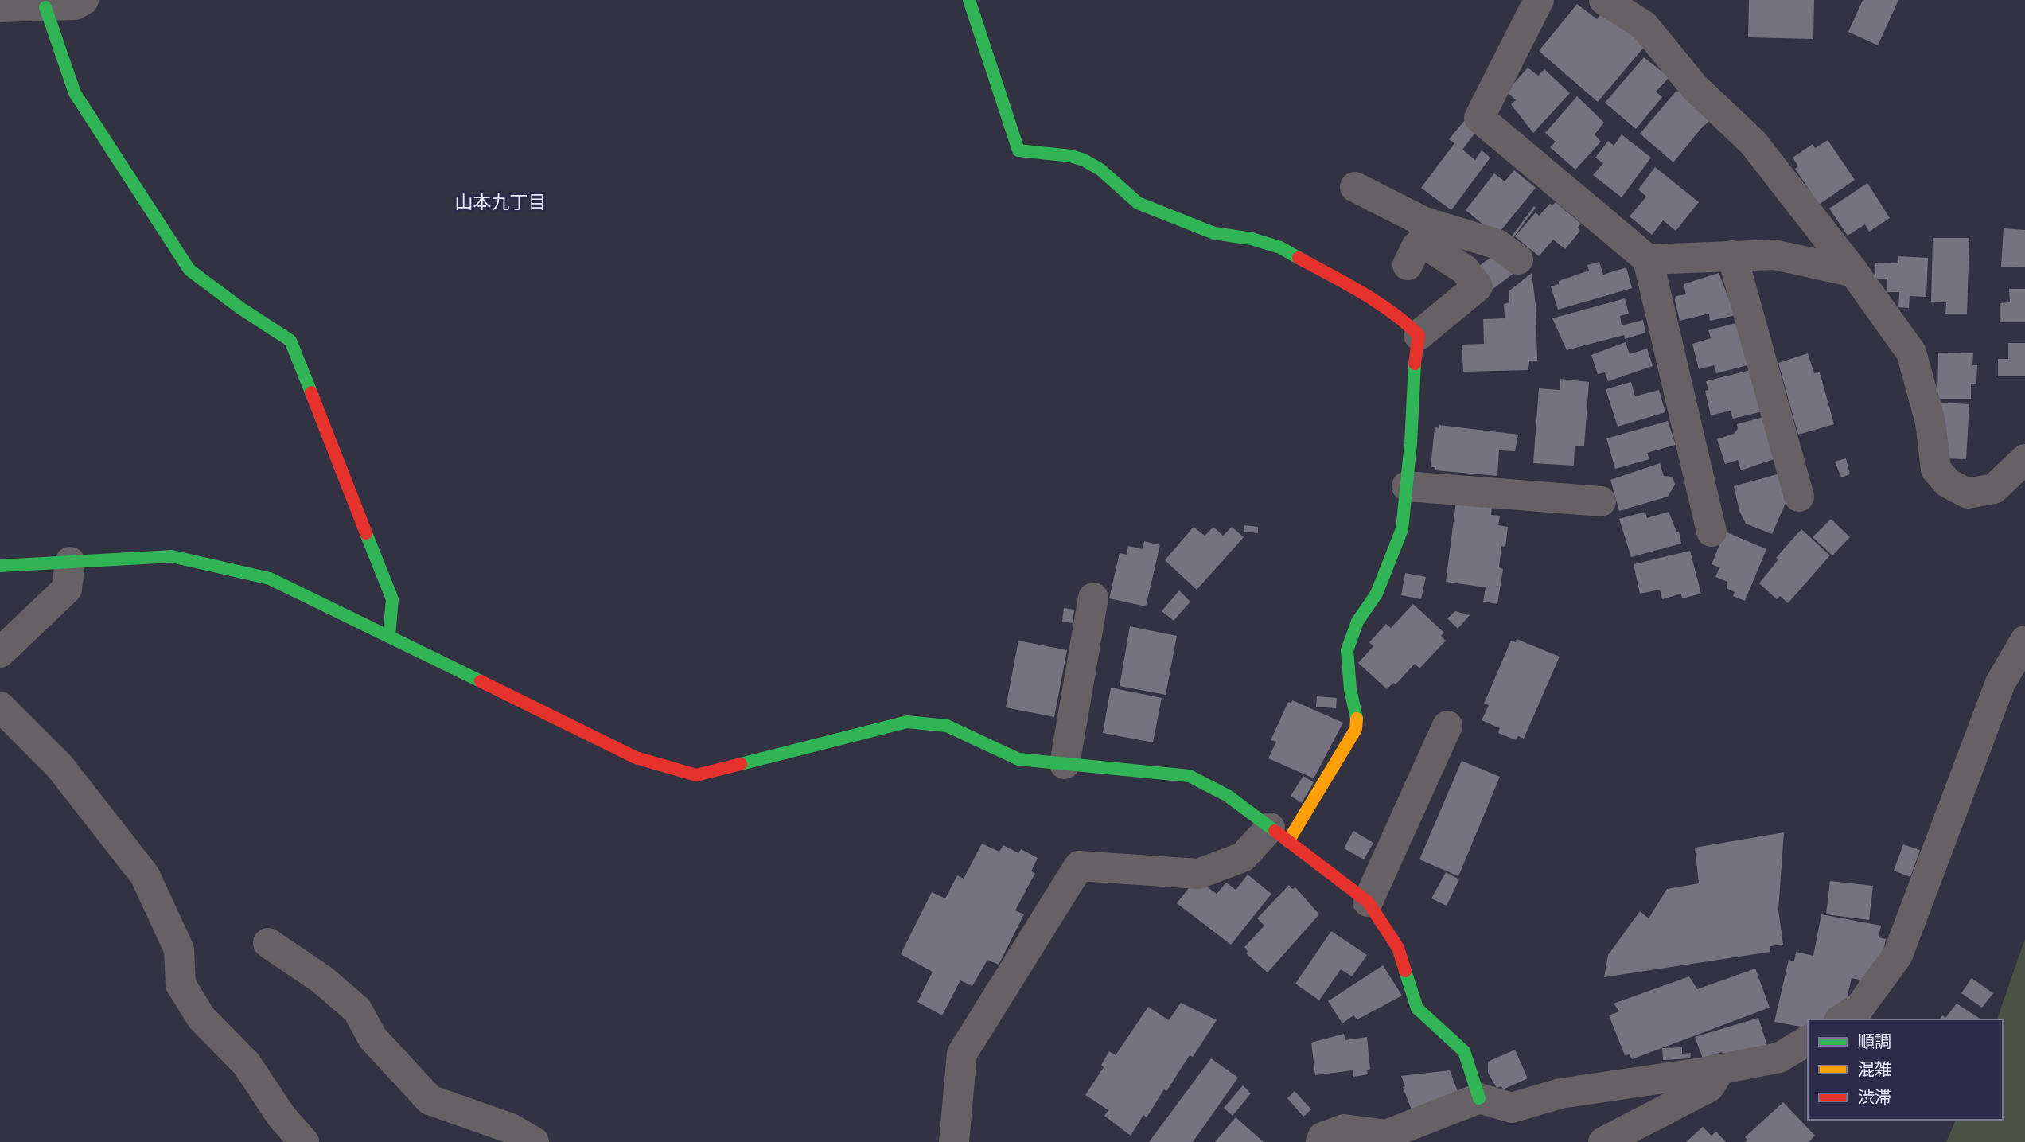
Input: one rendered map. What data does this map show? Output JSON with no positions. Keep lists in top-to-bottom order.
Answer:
{
  "districts": ["山本九丁目"],
  "legend": ["順調", "混雑", "渋滞"]
}
